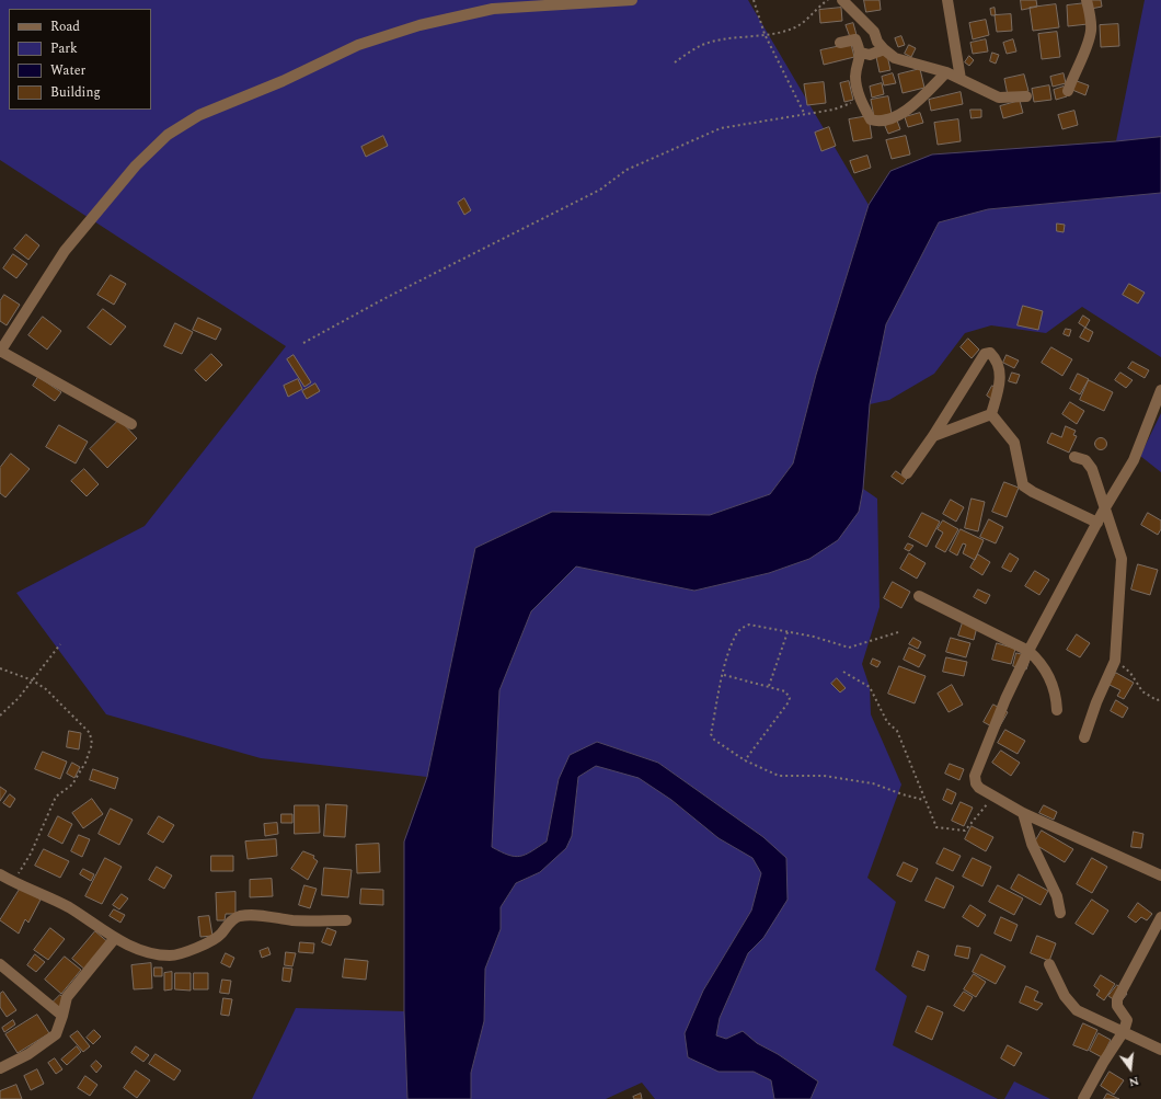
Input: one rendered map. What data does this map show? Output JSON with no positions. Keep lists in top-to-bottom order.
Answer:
{
  "legend": [
    "Road",
    "Park",
    "Water",
    "Building"
  ],
  "north": "bottom"
}
